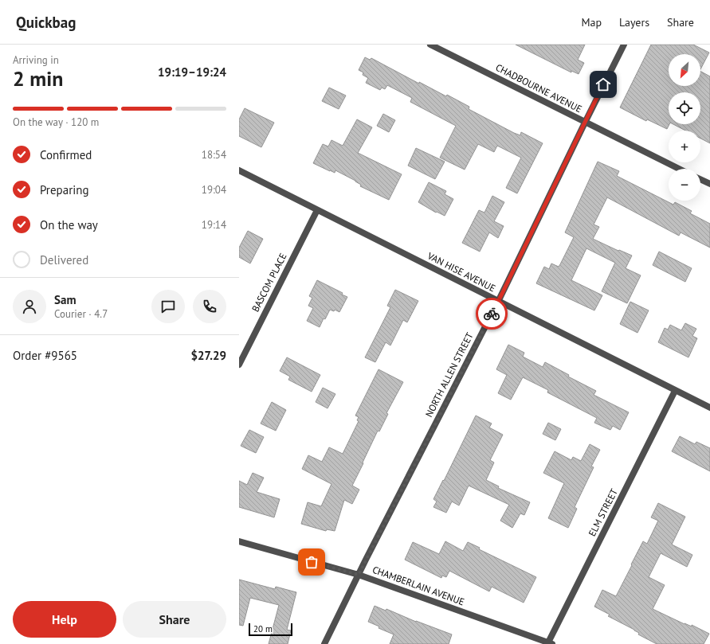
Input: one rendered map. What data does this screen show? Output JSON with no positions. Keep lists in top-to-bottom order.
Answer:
{
  "streets": {
    "street": [
      "CHADBOURNE AVENUE",
      "VAN HISE AVENUE",
      "BASCOM PLACE",
      "NORTH ALLEN STREET",
      "ELM STREET",
      "CHAMBERLAIN AVENUE"
    ]
  },
  "crossings": [
    ["CHADBOURNE AVENUE", "NORTH ALLEN STREET"],
    ["VAN HISE AVENUE", "BASCOM PLACE"],
    ["VAN HISE AVENUE", "NORTH ALLEN STREET"],
    ["VAN HISE AVENUE", "ELM STREET"],
    ["NORTH ALLEN STREET", "CHAMBERLAIN AVENUE"],
    ["ELM STREET", "CHAMBERLAIN AVENUE"]
  ],
  "scale_bar": "20 m",
  "north": "bottom left",
  "page": {
    "header": "Quickbag",
    "nav": ["Map", "Layers", "Share"],
    "heading": ["2 min", "Arriving in", "19:19–19:24"],
    "panel": [
      "Sam",
      "Courier · 4.7",
      "Order #9565",
      "$27.29"
    ],
    "map_buttons": ["+", "−"],
    "bar": "On the way · 120 m",
    "list": [
      ["Confirmed", "18:54"],
      ["Preparing", "19:04"],
      ["On the way", "19:14"],
      "Delivered"
    ],
    "buttons": ["Help", "Share"],
    "scale": "20 m"
  }
}
